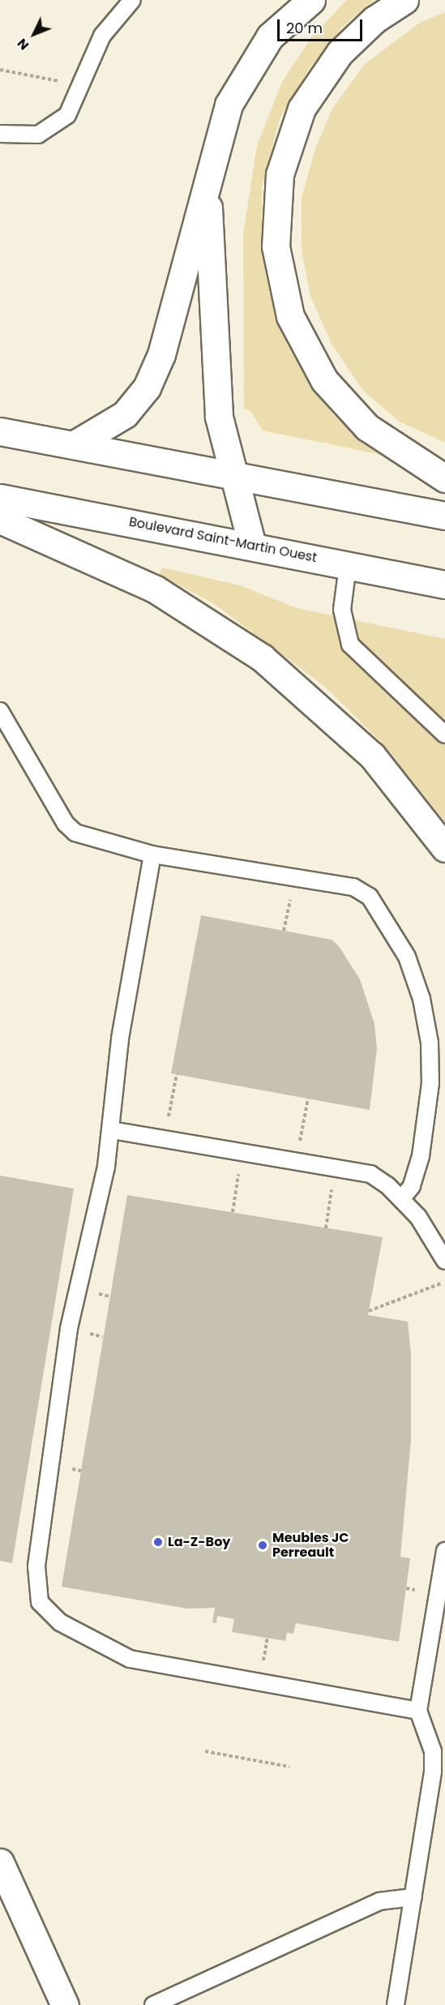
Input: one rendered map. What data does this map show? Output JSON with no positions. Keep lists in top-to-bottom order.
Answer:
{
  "streets": {
    "main road": ["Boulevard Saint-Martin Ouest"]
  },
  "places": ["La-Z-Boy", "Meubles JC Perreault"],
  "scale_bar": "20 m",
  "north": "bottom left"
}
